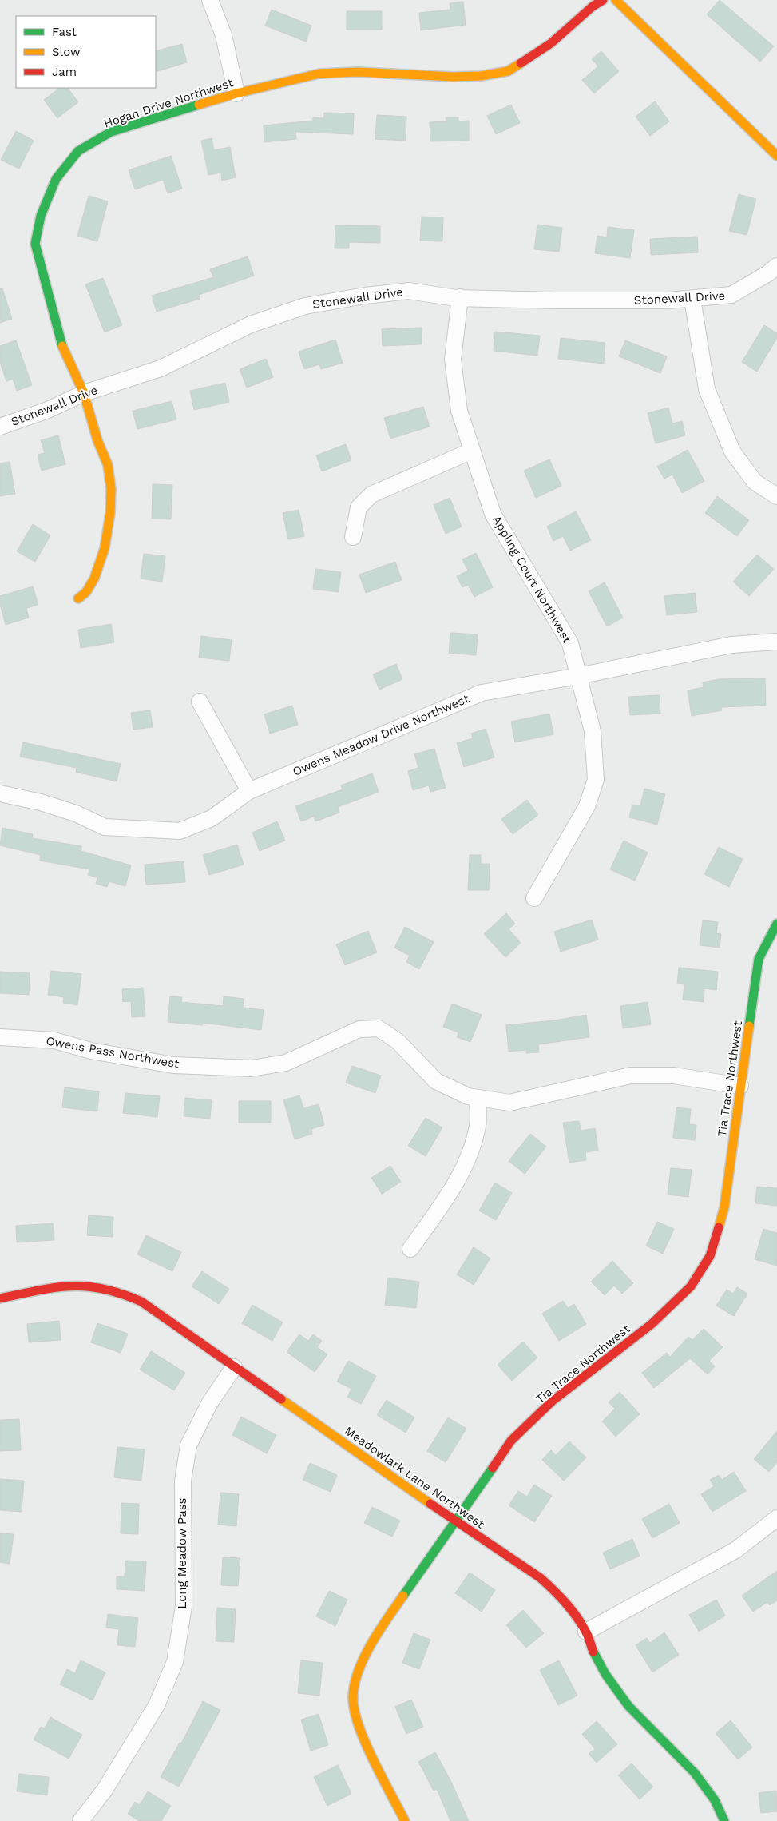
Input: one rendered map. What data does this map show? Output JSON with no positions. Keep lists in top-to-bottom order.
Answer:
{
  "streets": {
    "street": [
      "Hogan Drive Northwest",
      "Stonewall Drive",
      "Appling Court Northwest",
      "Owens Meadow Drive Northwest",
      "Owens Pass Northwest",
      "Tia Trace Northwest",
      "Meadowlark Lane Northwest",
      "Long Meadow Pass"
    ]
  },
  "crossings": [
    ["Hogan Drive Northwest", "Stonewall Drive"],
    ["Stonewall Drive", "Appling Court Northwest"],
    ["Appling Court Northwest", "Owens Meadow Drive Northwest"],
    ["Owens Pass Northwest", "Tia Trace Northwest"],
    ["Tia Trace Northwest", "Meadowlark Lane Northwest"],
    ["Meadowlark Lane Northwest", "Long Meadow Pass"]
  ],
  "legend": ["Fast", "Slow", "Jam"]
}
